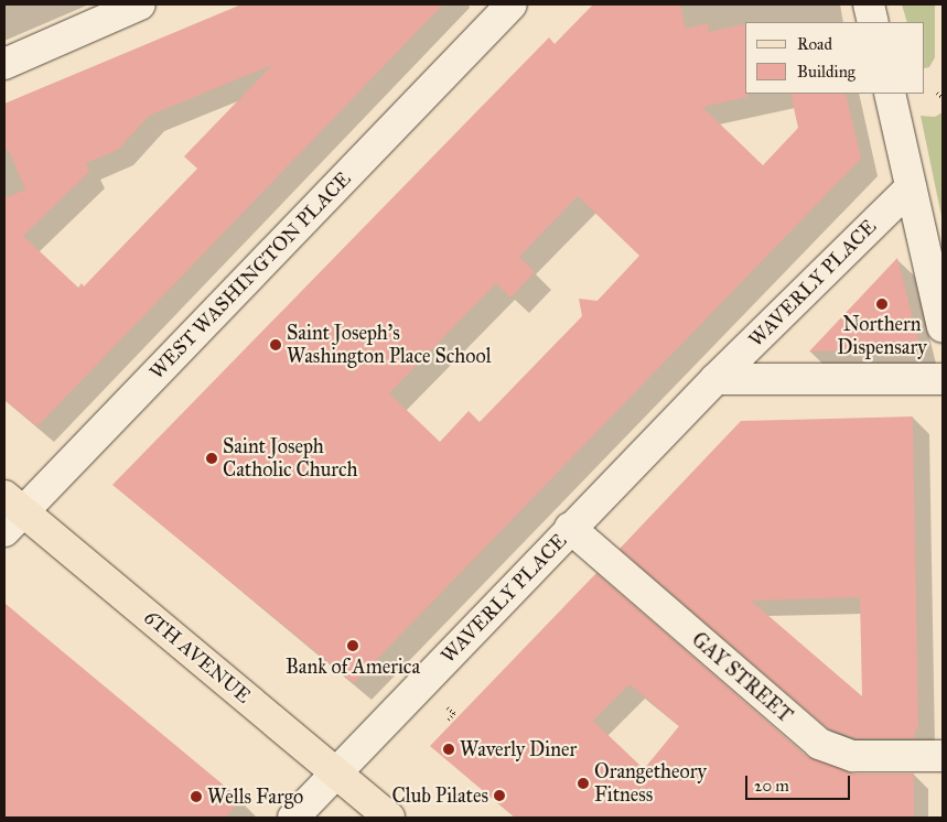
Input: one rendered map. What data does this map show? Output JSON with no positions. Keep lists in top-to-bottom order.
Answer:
{
  "streets": {
    "main road": ["6TH AVENUE"],
    "street": ["WEST WASHINGTON PLACE", "WAVERLY PLACE", "GAY STREET"]
  },
  "crossings": [
    ["WEST WASHINGTON PLACE", "6TH AVENUE"],
    ["WAVERLY PLACE", "6TH AVENUE"],
    ["WAVERLY PLACE", "GAY STREET"]
  ],
  "places": [
    "Northern Dispensary",
    "Saint Joseph's Washington Place School",
    "Saint Joseph Catholic Church",
    "Bank of America",
    "Waverly Diner",
    "Orangetheory Fitness",
    "Club Pilates",
    "Wells Fargo"
  ],
  "legend": ["Road", "Building"],
  "scale_bar": "20 m"
}
